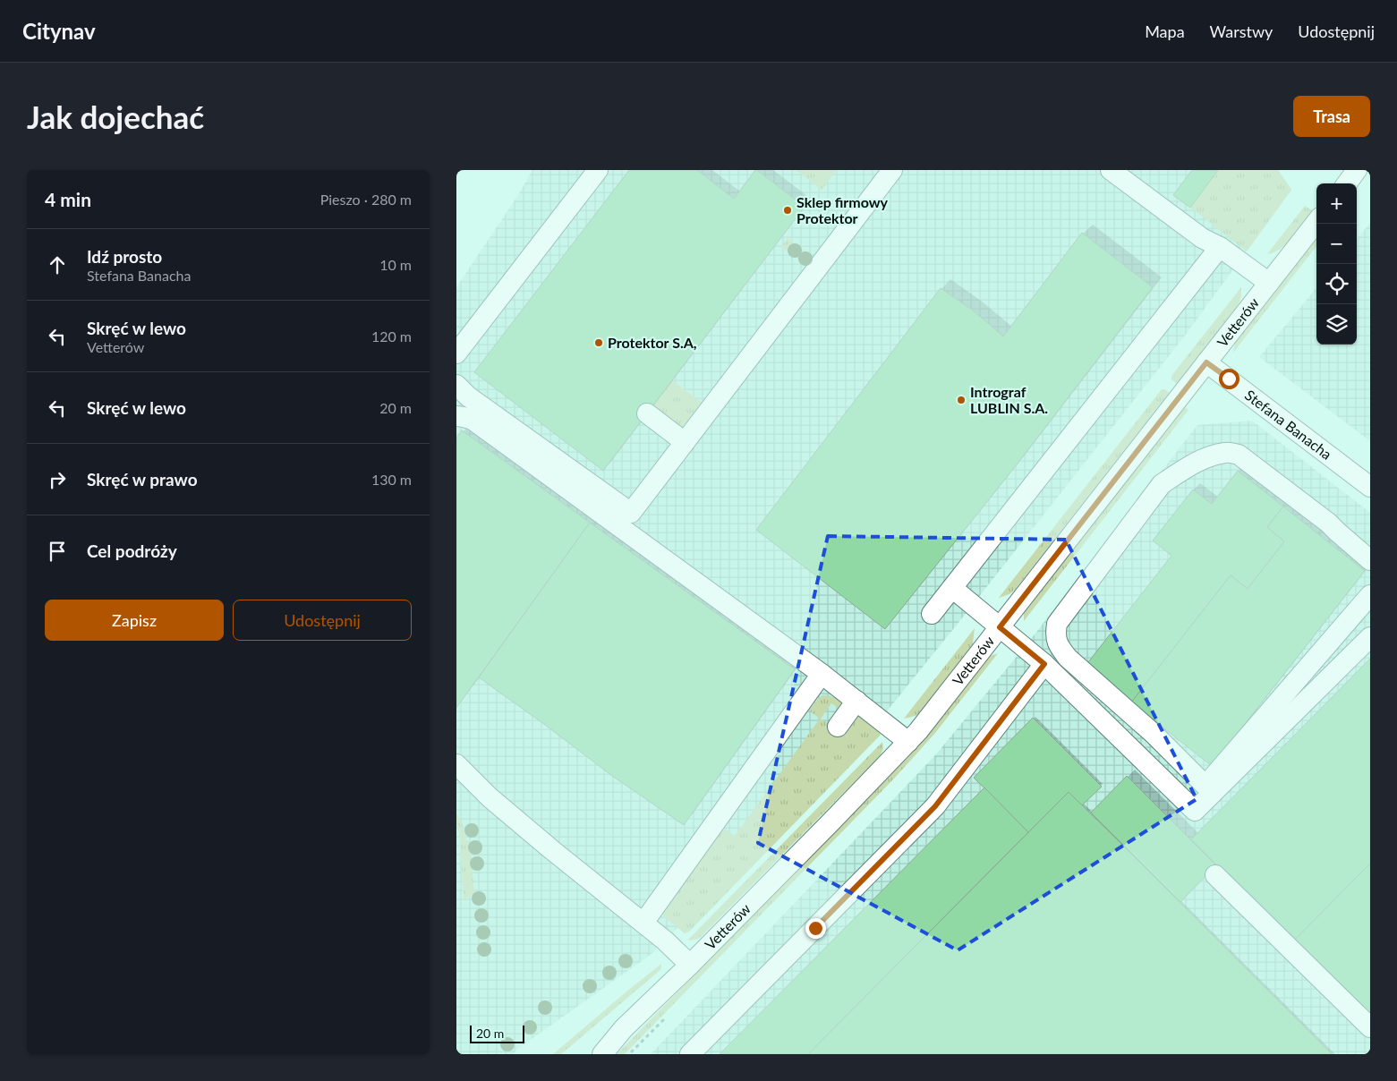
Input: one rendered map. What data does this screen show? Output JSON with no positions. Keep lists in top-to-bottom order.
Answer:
{
  "streets": {
    "street": ["Vetterów", "Stefana Banacha"]
  },
  "crossings": [
    ["Vetterów", "Stefana Banacha"]
  ],
  "places": ["Sklep firmowy Protektor", "Protektor S.A,", "Intrograf LUBLIN S.A."],
  "scale_bar": "20 m",
  "page": {
    "header": "Citynav",
    "nav": ["Mapa", "Warstwy", "Udostępnij"],
    "buttons": [
      "Trasa",
      ["Zapisz", "Udostępnij"]
    ],
    "title": "Jak dojechać",
    "heading": ["4 min", "Pieszo · 280 m"],
    "map_buttons": ["+", "−"],
    "list": [
      ["Idź prosto", "Stefana Banacha", "10 m"],
      ["Skręć w lewo", "Vetterów", "120 m"],
      ["Skręć w lewo", "20 m"],
      ["Skręć w prawo", "130 m"],
      "Cel podróży"
    ],
    "scale": "20 m"
  }
}
